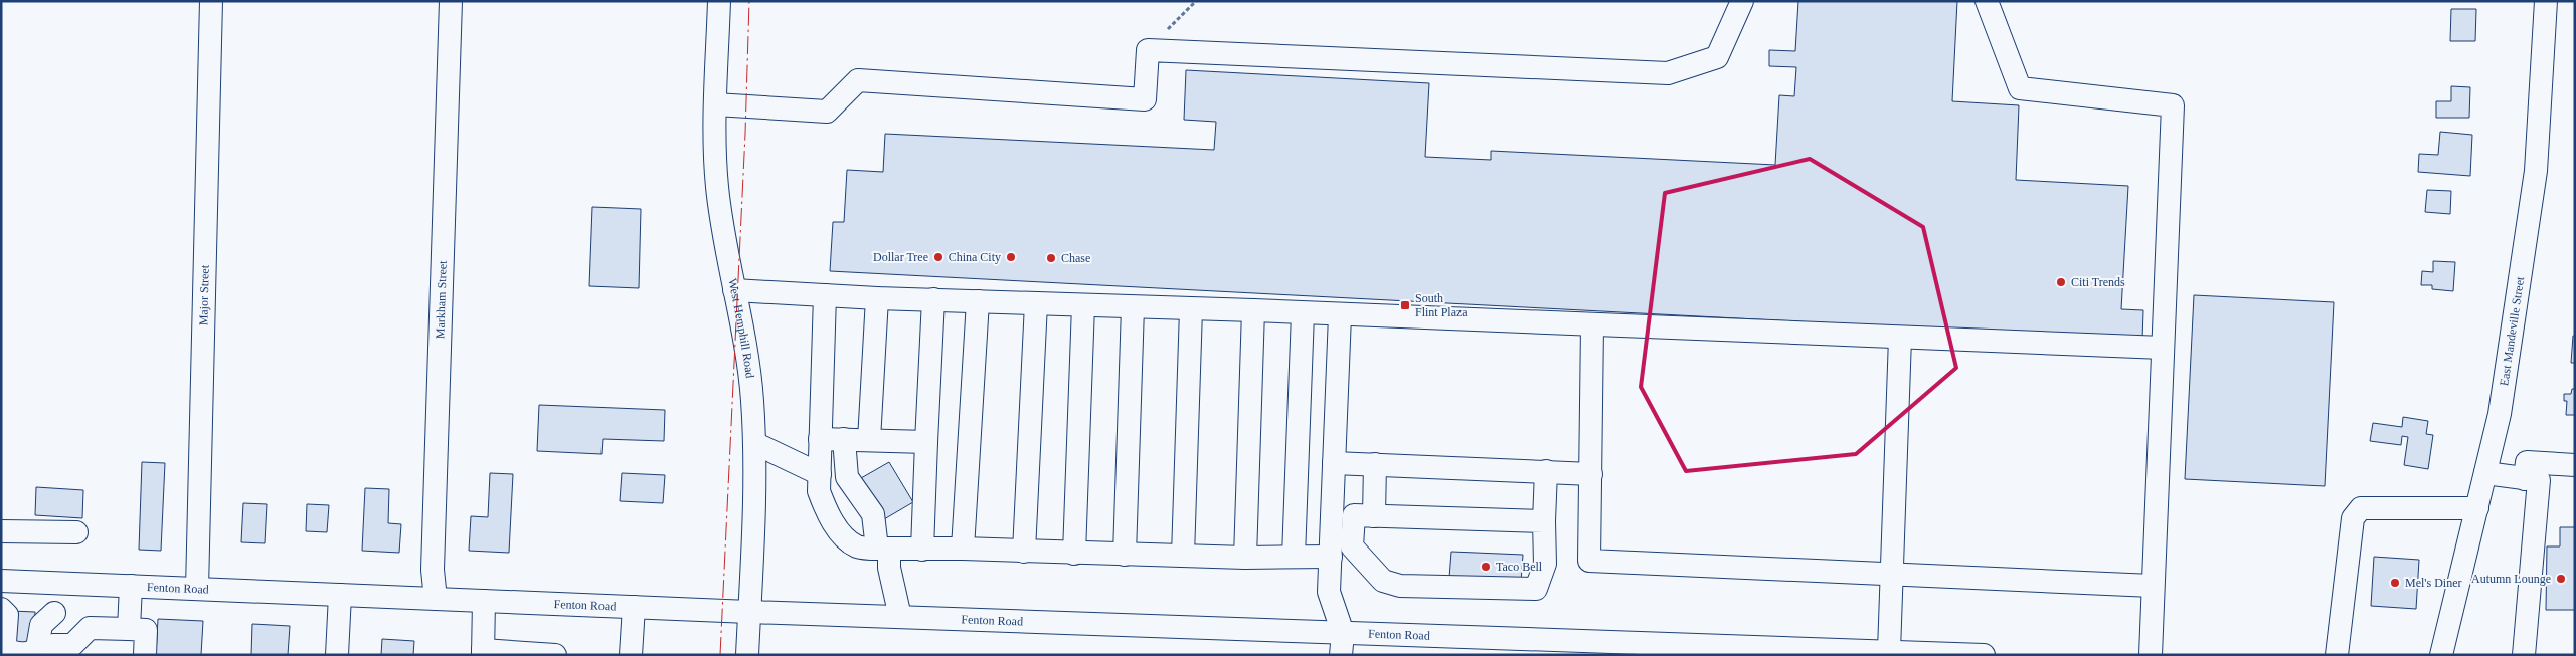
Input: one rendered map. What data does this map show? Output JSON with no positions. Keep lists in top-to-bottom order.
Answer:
{
  "streets": {
    "street": [
      "Major Street",
      "Markham Street",
      "West Hemphill Road",
      "East Mandeville Street",
      "Fenton Road"
    ]
  },
  "crossings": [
    ["Major Street", "Fenton Road"],
    ["Markham Street", "Fenton Road"],
    ["West Hemphill Road", "Fenton Road"]
  ],
  "places": {
    "other": [
      "Dollar Tree",
      "China City",
      "Chase",
      "Citi Trends",
      "Taco Bell",
      "Autumn Lounge",
      "Mel's Diner"
    ],
    "transit": ["South Flint Plaza"]
  }
}
